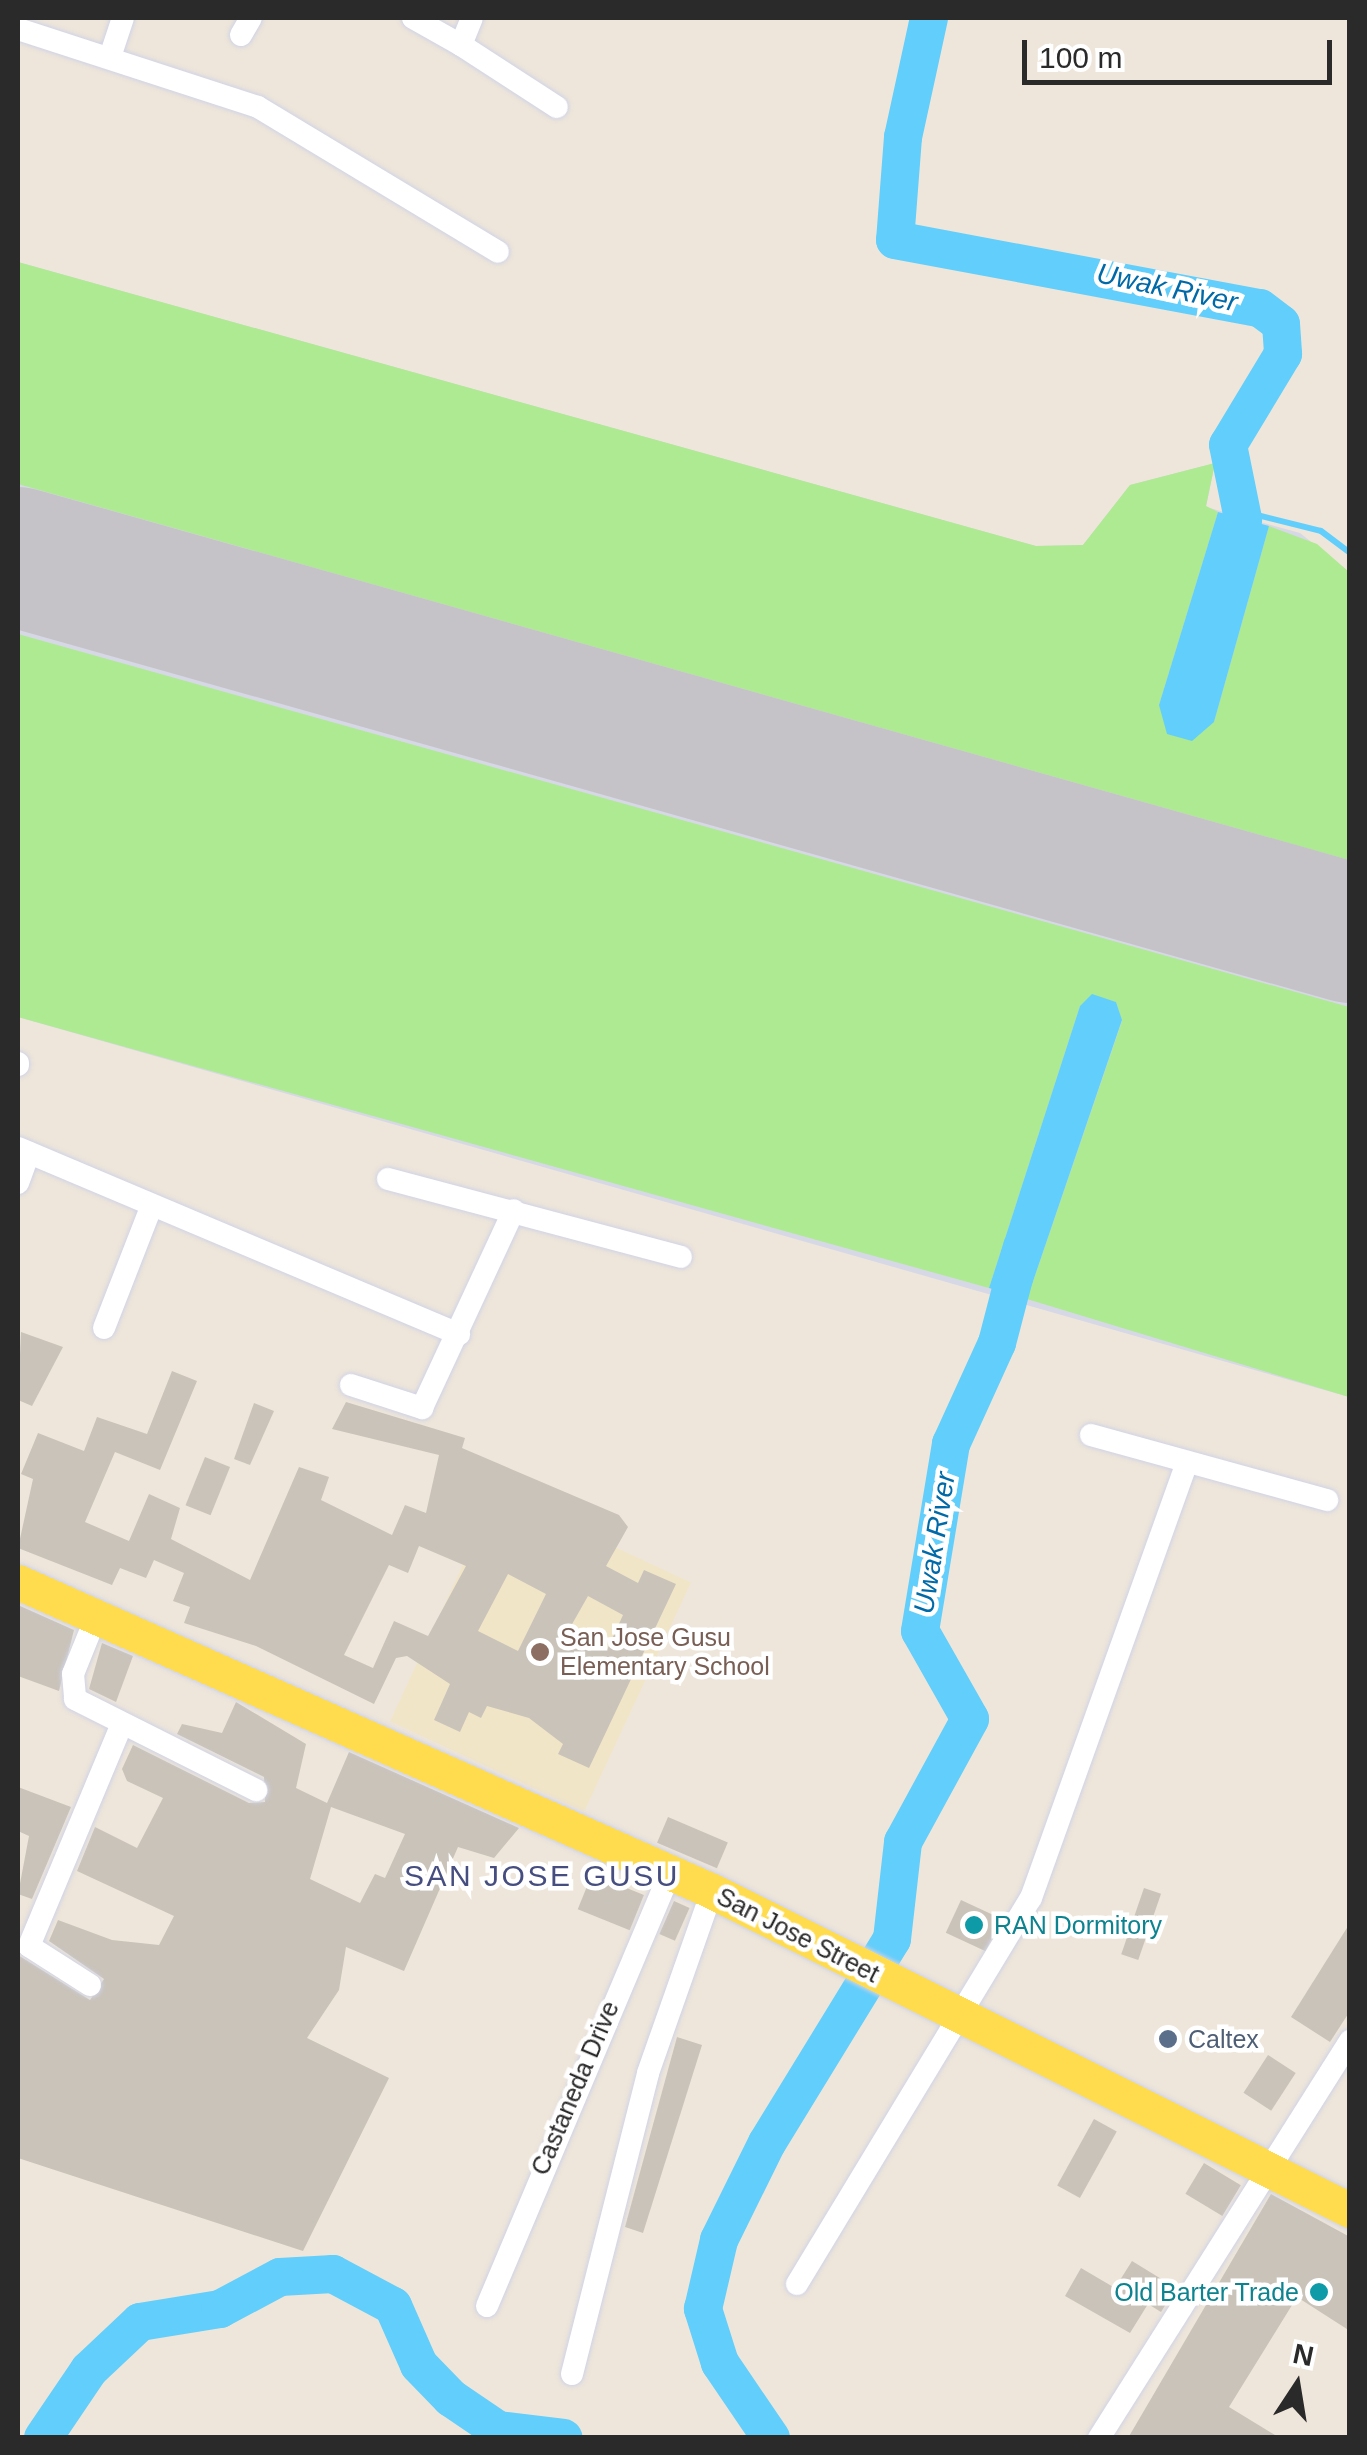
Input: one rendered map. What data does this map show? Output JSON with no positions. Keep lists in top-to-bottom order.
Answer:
{
  "streets": {
    "main road": ["San Jose Street"],
    "street": ["Castaneda Drive"]
  },
  "crossings": [
    ["San Jose Street", "Castaneda Drive"]
  ],
  "districts": ["SAN JOSE GUSU"],
  "water": ["Uwak River"],
  "places": [
    "San Jose Gusu Elementary School",
    "RAN Dormitory",
    "Caltex",
    "Old Barter Trade"
  ],
  "scale_bar": "100 m",
  "north": "top"
}
